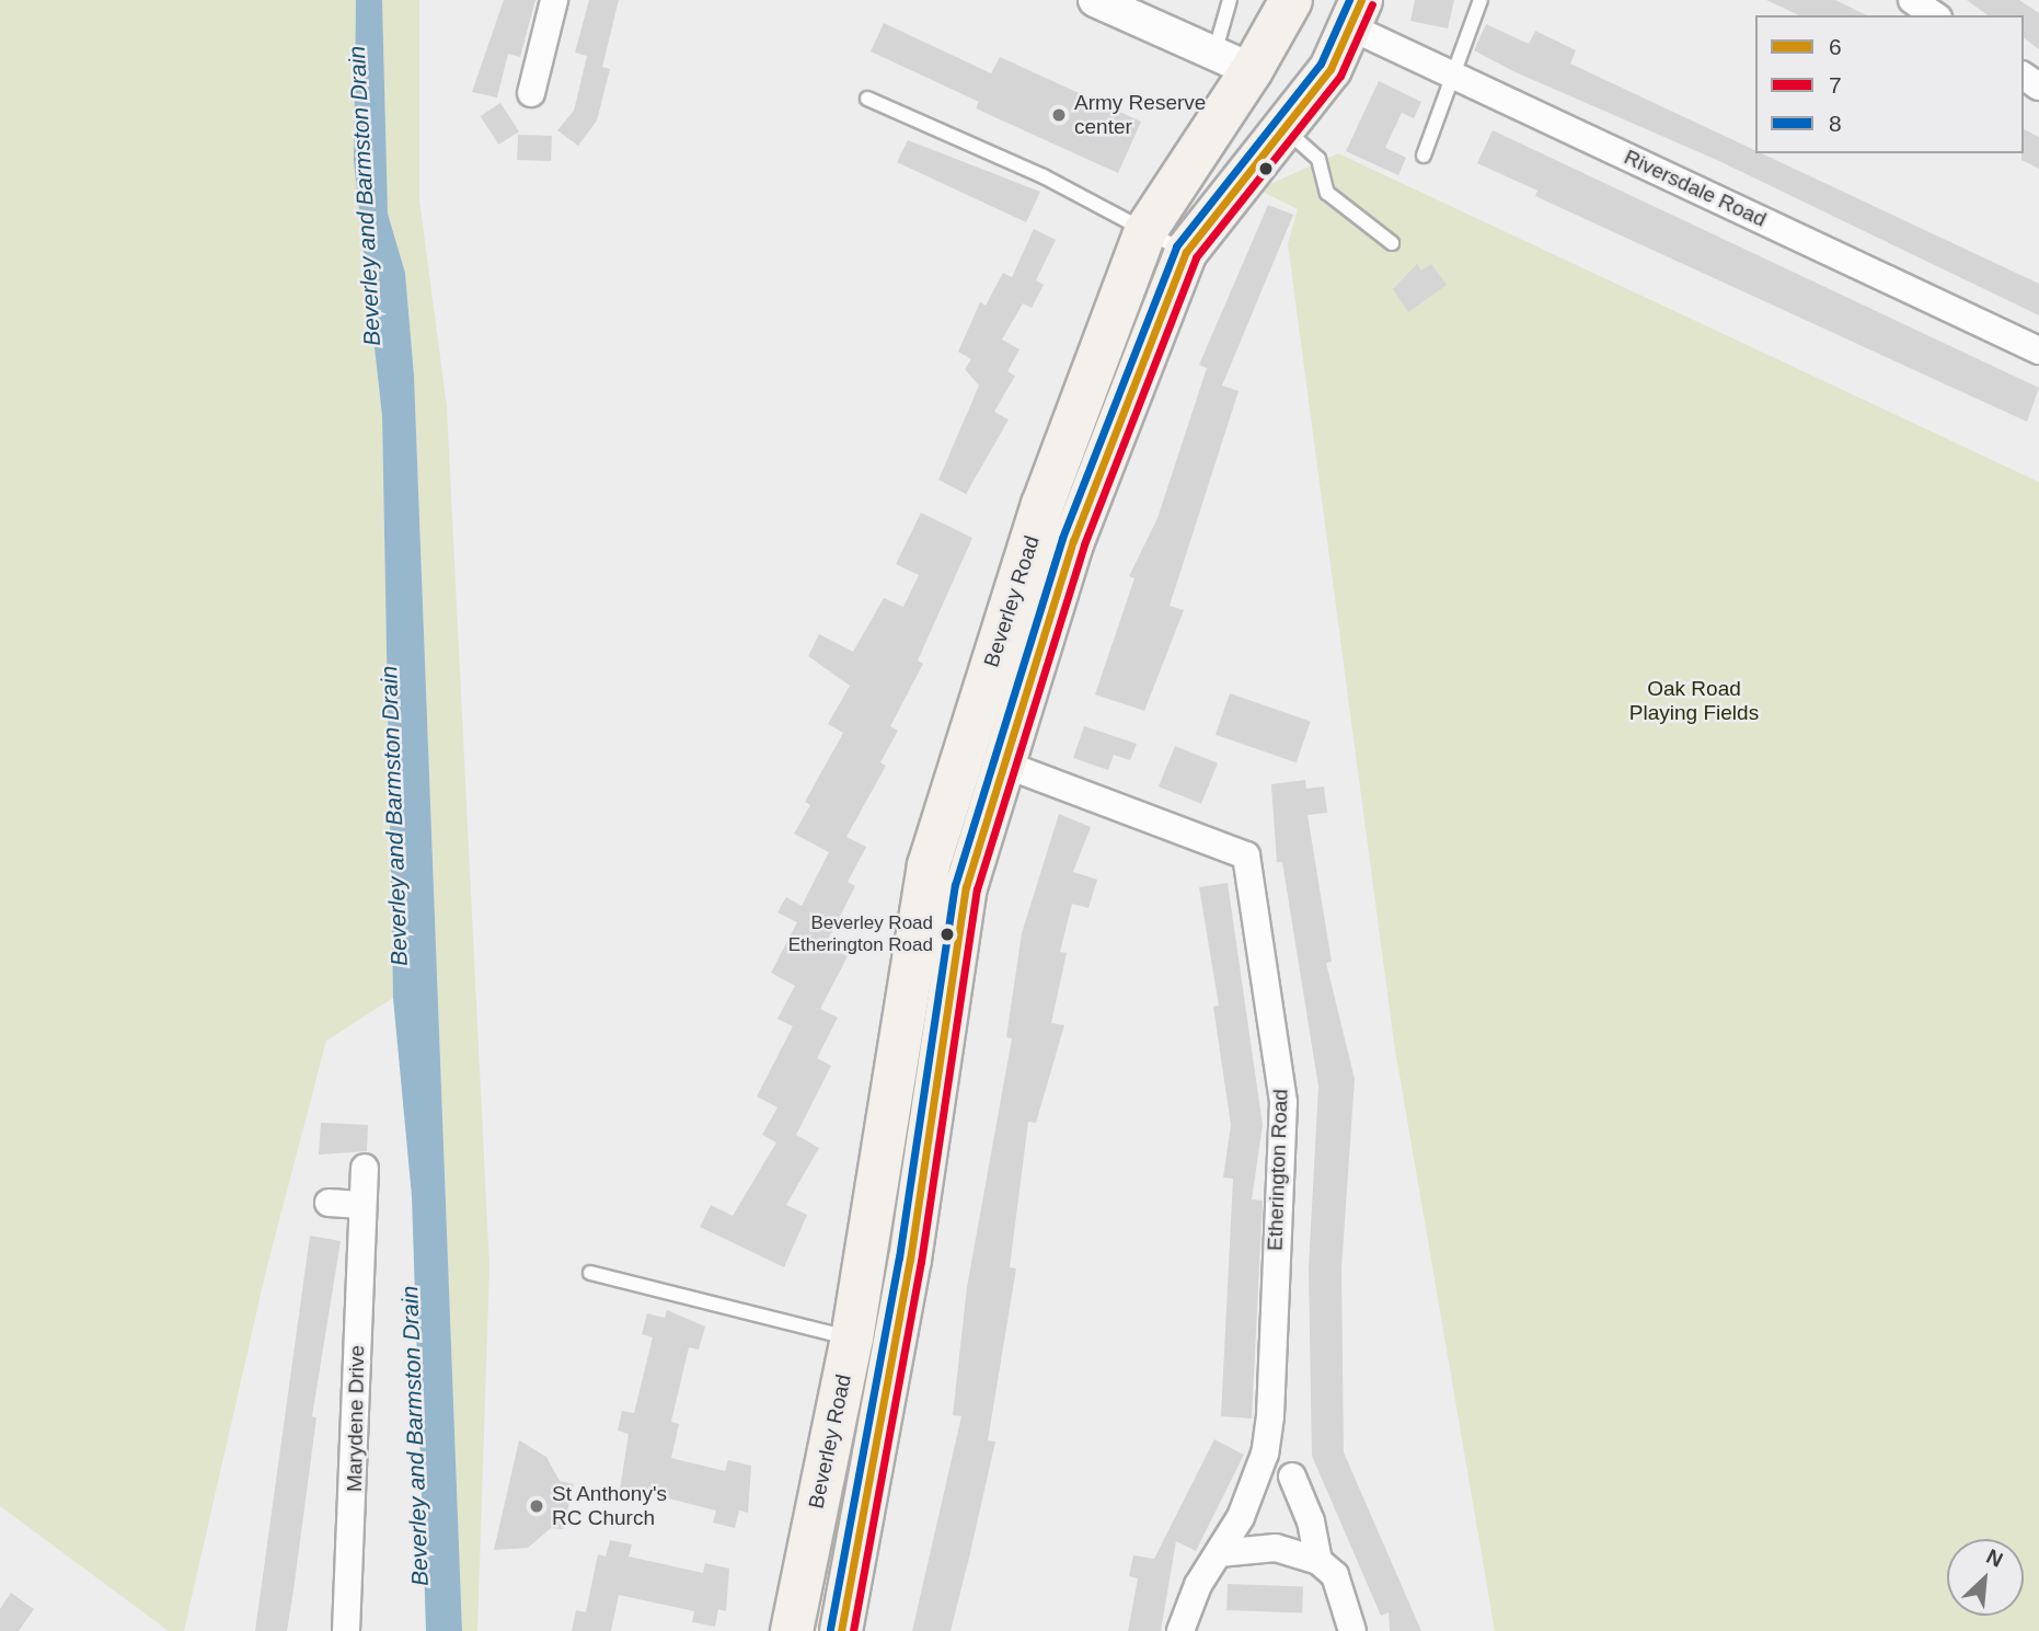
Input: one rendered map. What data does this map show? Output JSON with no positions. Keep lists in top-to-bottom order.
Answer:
{
  "streets": {
    "main road": ["Beverley Road"],
    "street": ["Riversdale Road", "Etherington Road", "Marydene Drive"]
  },
  "crossings": [
    ["Riversdale Road", "Beverley Road"],
    ["Beverley Road", "Etherington Road"]
  ],
  "water": ["Beverley and Barmston Drain"],
  "parks": ["Oak Road Playing Fields"],
  "places": ["Army Reserve center", "Beverley Road Etherington Road", "St Anthony's RC Church"],
  "lines": ["transit line 6", "transit line 8", "transit line 7"],
  "legend": ["6", "7", "8"],
  "north": "top right"
}
